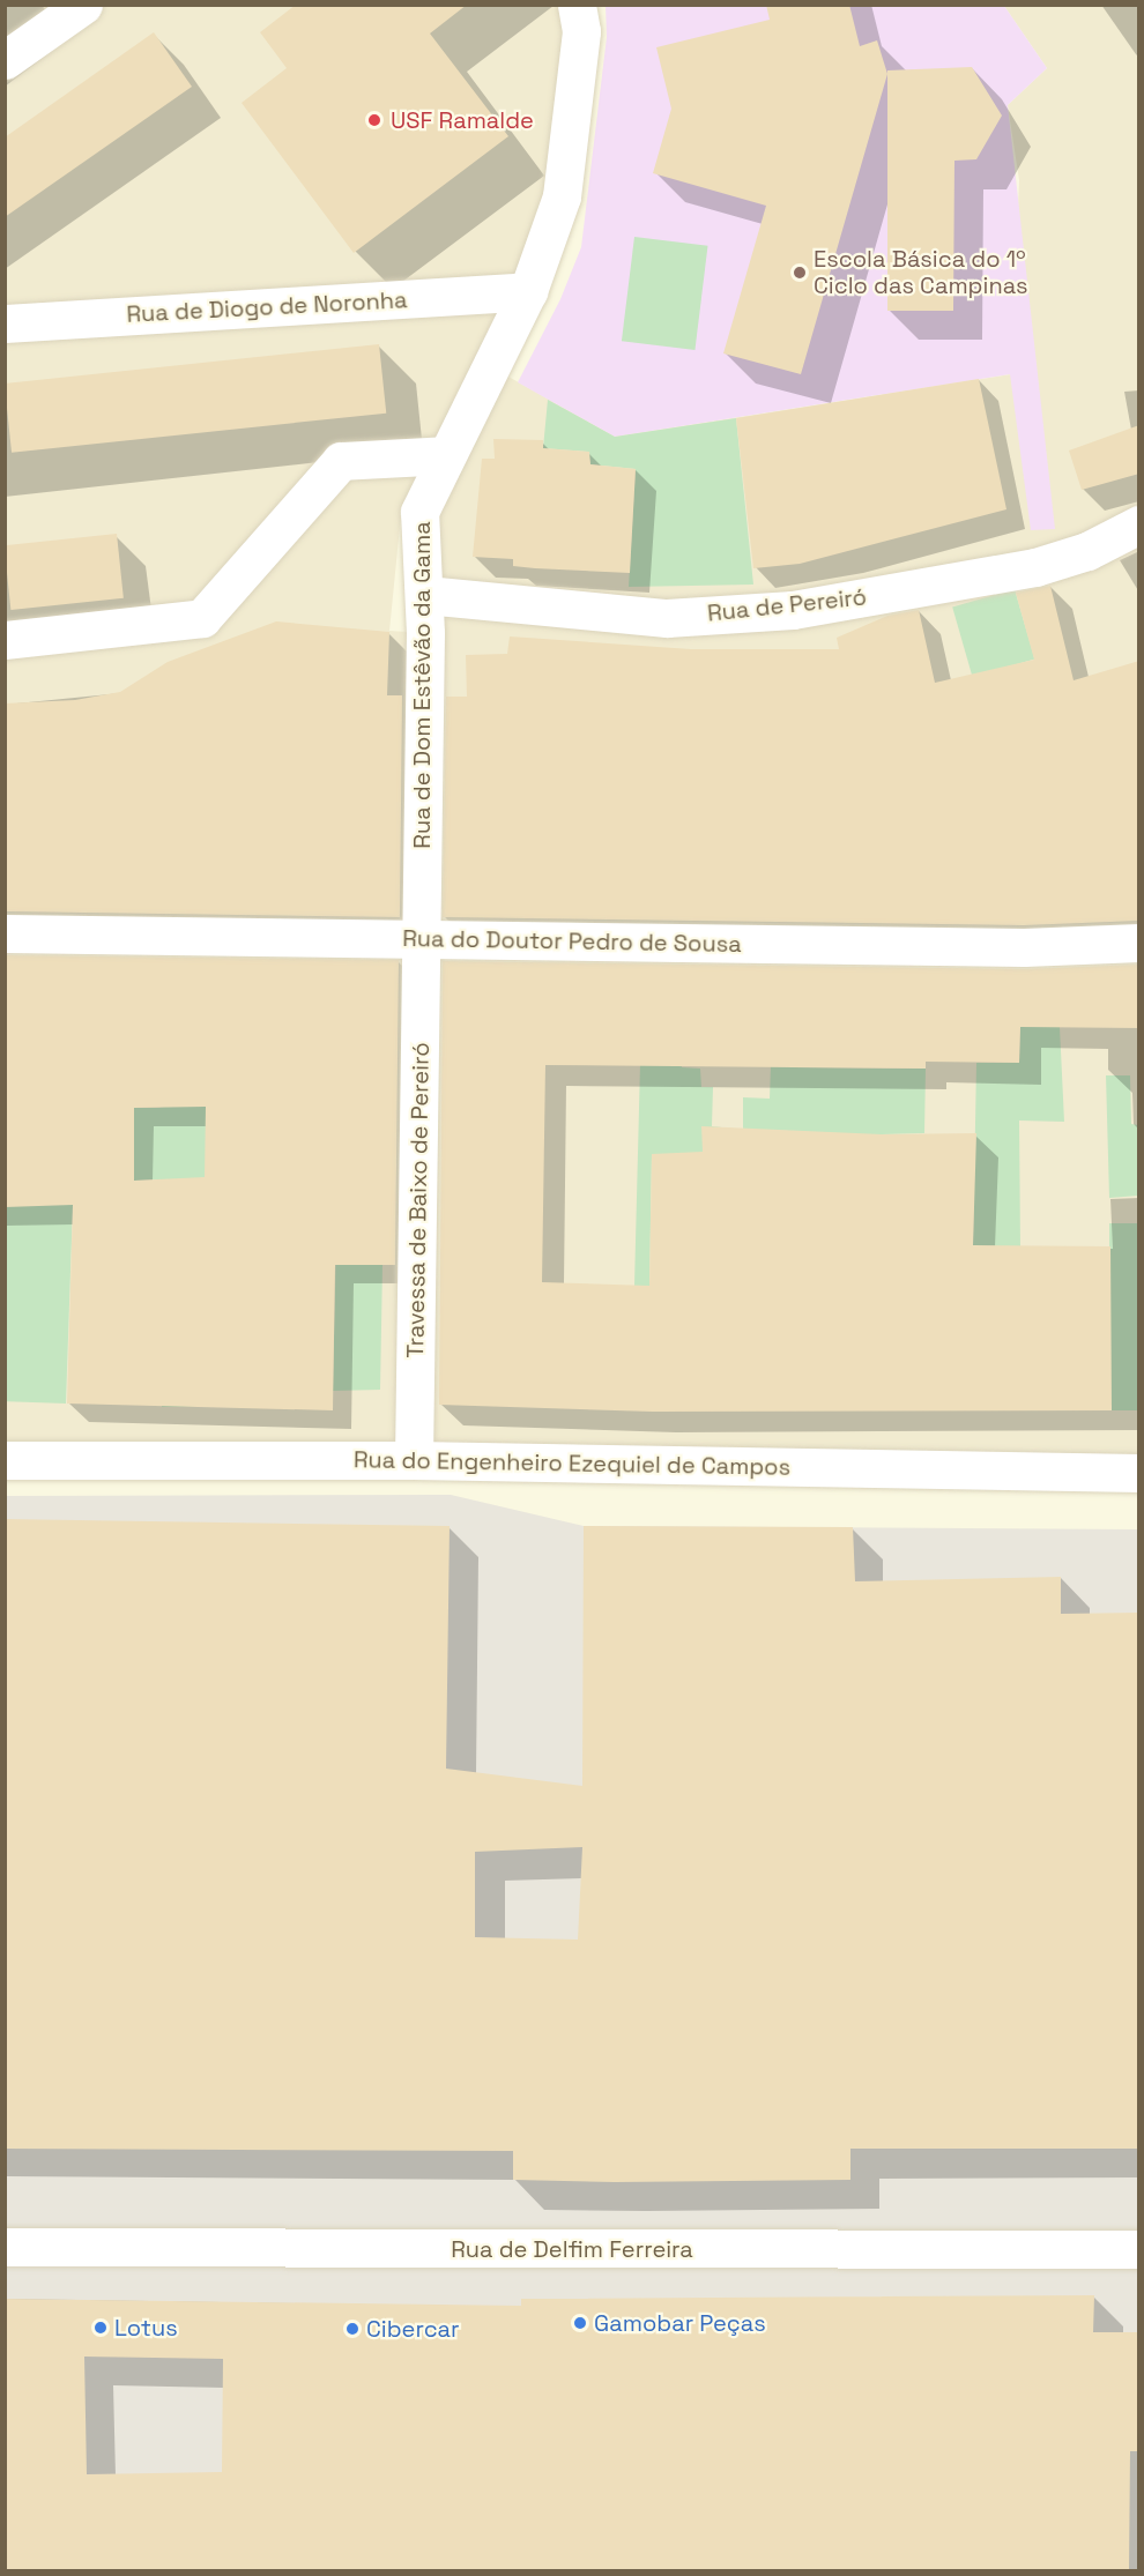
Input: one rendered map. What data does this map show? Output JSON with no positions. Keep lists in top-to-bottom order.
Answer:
{
  "streets": {
    "street": [
      "Rua de Diogo de Noronha",
      "Rua de Pereiró",
      "Rua de Dom Estêvão da Gama",
      "Rua do Doutor Pedro de Sousa",
      "Travessa de Baixo de Pereiró",
      "Rua do Engenheiro Ezequiel de Campos",
      "Rua de Delfim Ferreira"
    ]
  },
  "crossings": [
    ["Rua de Diogo de Noronha", "Rua de Dom Estêvão da Gama"],
    ["Rua de Pereiró", "Rua de Dom Estêvão da Gama"],
    ["Rua de Dom Estêvão da Gama", "Rua do Doutor Pedro de Sousa"],
    ["Rua de Dom Estêvão da Gama", "Travessa de Baixo de Pereiró"],
    ["Rua do Doutor Pedro de Sousa", "Travessa de Baixo de Pereiró"],
    ["Travessa de Baixo de Pereiró", "Rua do Engenheiro Ezequiel de Campos"]
  ],
  "places": [
    "USF Ramalde",
    "Escola Básica do 1º Ciclo das Campinas",
    "Gamobar Peças",
    "Lotus",
    "Cibercar"
  ]
}
